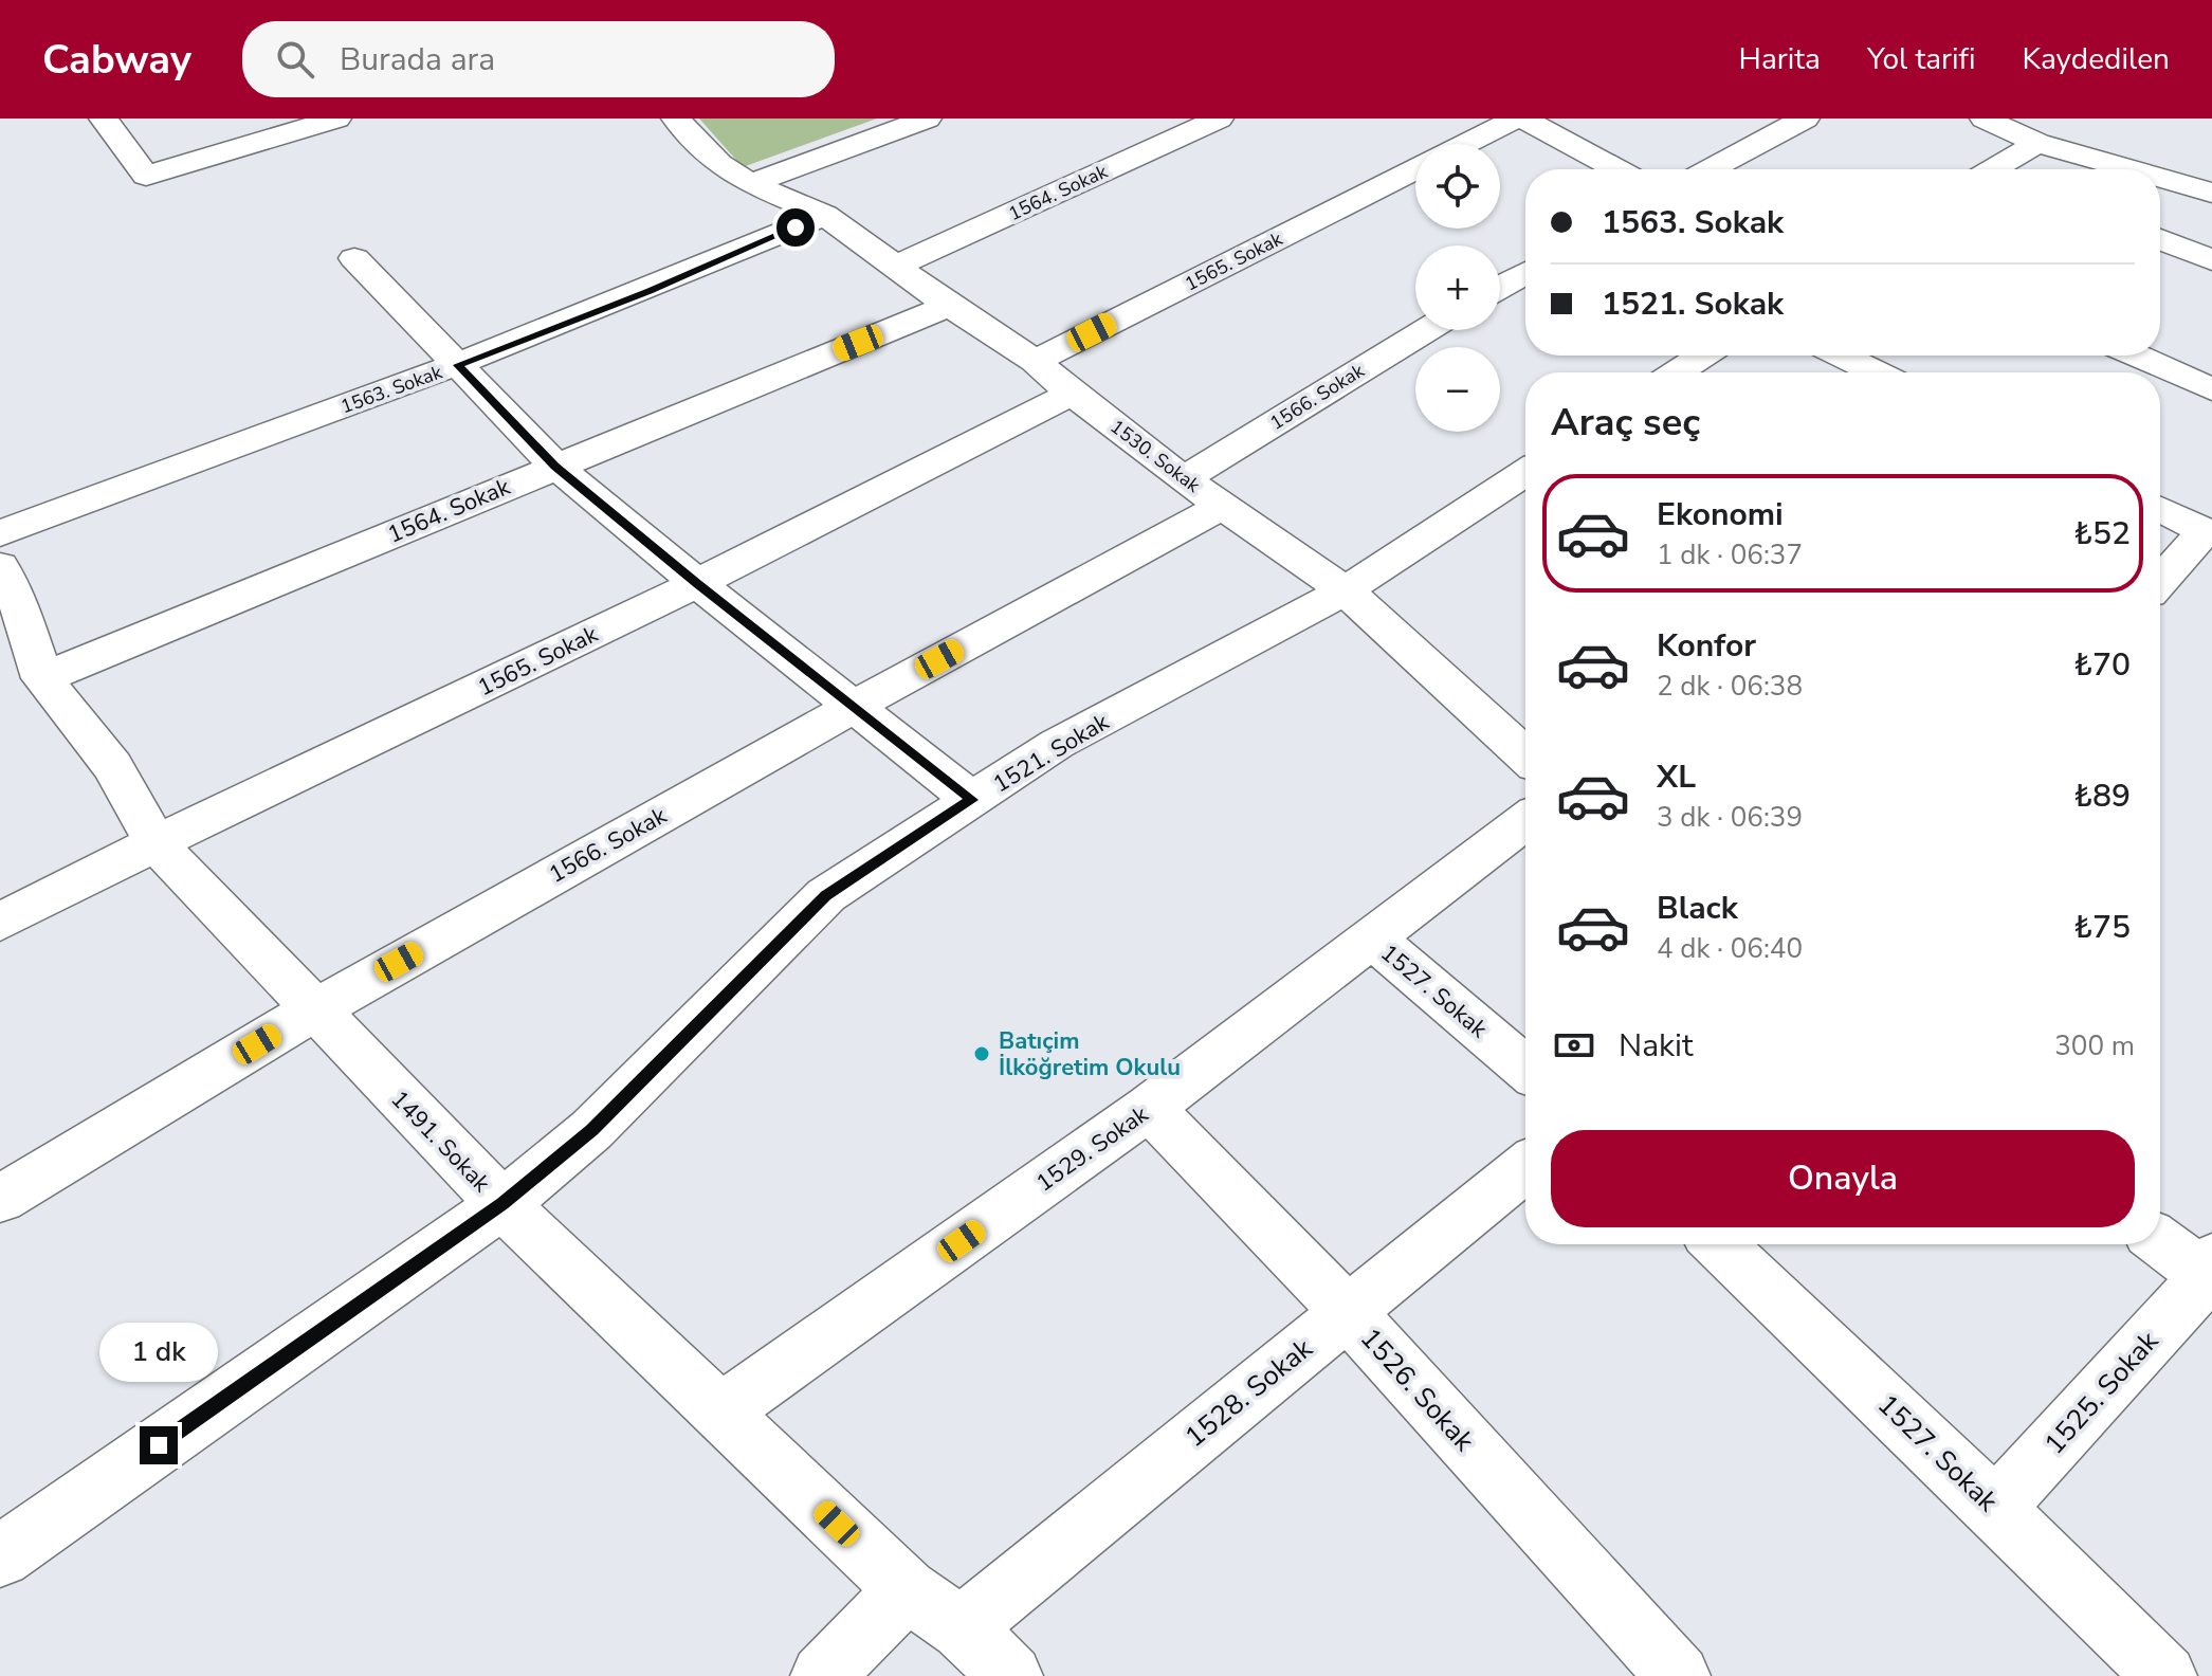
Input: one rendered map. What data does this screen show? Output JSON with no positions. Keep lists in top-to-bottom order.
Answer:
{
  "streets": {
    "street": [
      "1564. Sokak",
      "1565. Sokak",
      "1563. Sokak",
      "1566. Sokak",
      "1530. Sokak",
      "1521. Sokak",
      "1527. Sokak",
      "1491. Sokak",
      "1529. Sokak",
      "1526. Sokak",
      "1528. Sokak",
      "1525. Sokak"
    ]
  },
  "crossings": [
    ["1564. Sokak", "1530. Sokak"],
    ["1564. Sokak", "1491. Sokak"],
    ["1565. Sokak", "1530. Sokak"],
    ["1565. Sokak", "1491. Sokak"],
    ["1563. Sokak", "1530. Sokak"],
    ["1566. Sokak", "1530. Sokak"],
    ["1566. Sokak", "1491. Sokak"],
    ["1530. Sokak", "1521. Sokak"],
    ["1521. Sokak", "1491. Sokak"],
    ["1527. Sokak", "1529. Sokak"],
    ["1527. Sokak", "1525. Sokak"],
    ["1491. Sokak", "1529. Sokak"],
    ["1491. Sokak", "1528. Sokak"],
    ["1529. Sokak", "1526. Sokak"],
    ["1526. Sokak", "1528. Sokak"]
  ],
  "places": ["Batıçim İlköğretim Okulu"],
  "page": {
    "header": "Cabway",
    "search": "Burada ara",
    "nav": ["Harita", "Yol tarifi", "Kaydedilen"],
    "map_buttons": ["+", "−"],
    "banner": ["1563. Sokak", "1521. Sokak"],
    "heading": "Araç seç",
    "list": [
      {
        "name": "Ekonomi",
        "note": "1 dk · 06:37",
        "value": "₺52"
      },
      {
        "name": "Konfor",
        "note": "2 dk · 06:38",
        "value": "₺70"
      },
      {
        "name": "XL",
        "note": "3 dk · 06:39",
        "value": "₺89"
      },
      {
        "name": "Black",
        "note": "4 dk · 06:40",
        "value": "₺75"
      }
    ],
    "pay": ["Nakit", "300 m"],
    "buttons": "Onayla",
    "bubble": "1 dk"
  }
}
